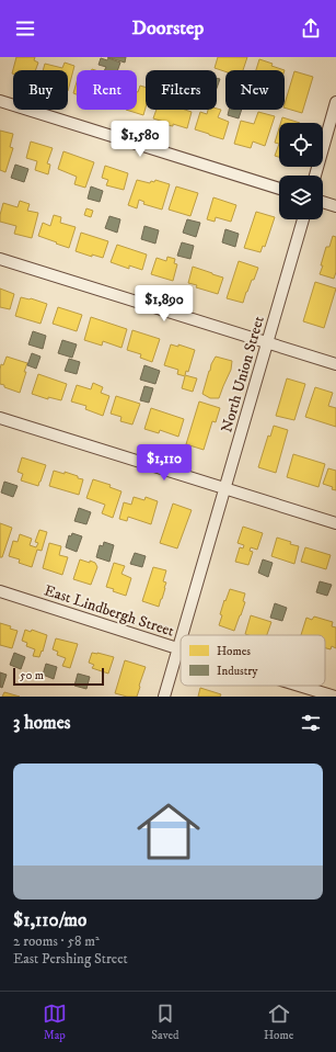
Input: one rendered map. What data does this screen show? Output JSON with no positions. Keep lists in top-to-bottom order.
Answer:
{
  "streets": {
    "street": ["North Union Street", "East Lindbergh Street"]
  },
  "crossings": [
    ["North Union Street", "East Lindbergh Street"]
  ],
  "legend": ["Homes", "Industry"],
  "scale_bar": "50 m",
  "page": {
    "header": "Doorstep",
    "chip": [
      "Buy",
      "Rent",
      "Filters",
      "New"
    ],
    "price": ["$1,580", "$1,890", "$1,110"],
    "scale": "50 m",
    "heading": "3 homes",
    "list": [
      {
        "name": "$1,110/mo",
        "note": "2 rooms · 58 m² · East Pershing Street"
      }
    ],
    "tabs": ["Map", "Saved", "Home"]
  }
}
